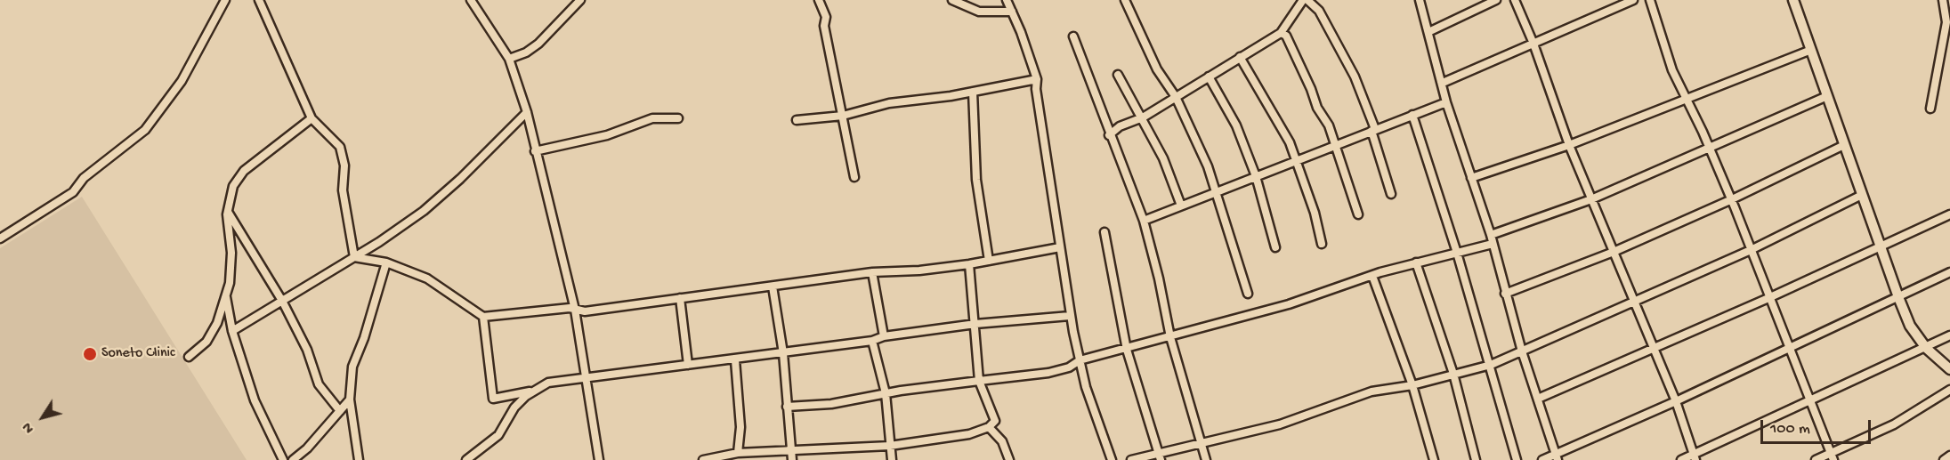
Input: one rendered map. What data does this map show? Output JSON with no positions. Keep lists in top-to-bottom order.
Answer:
{
  "places": ["Soneto Clinic"],
  "scale_bar": "100 m",
  "north": "bottom left"
}
